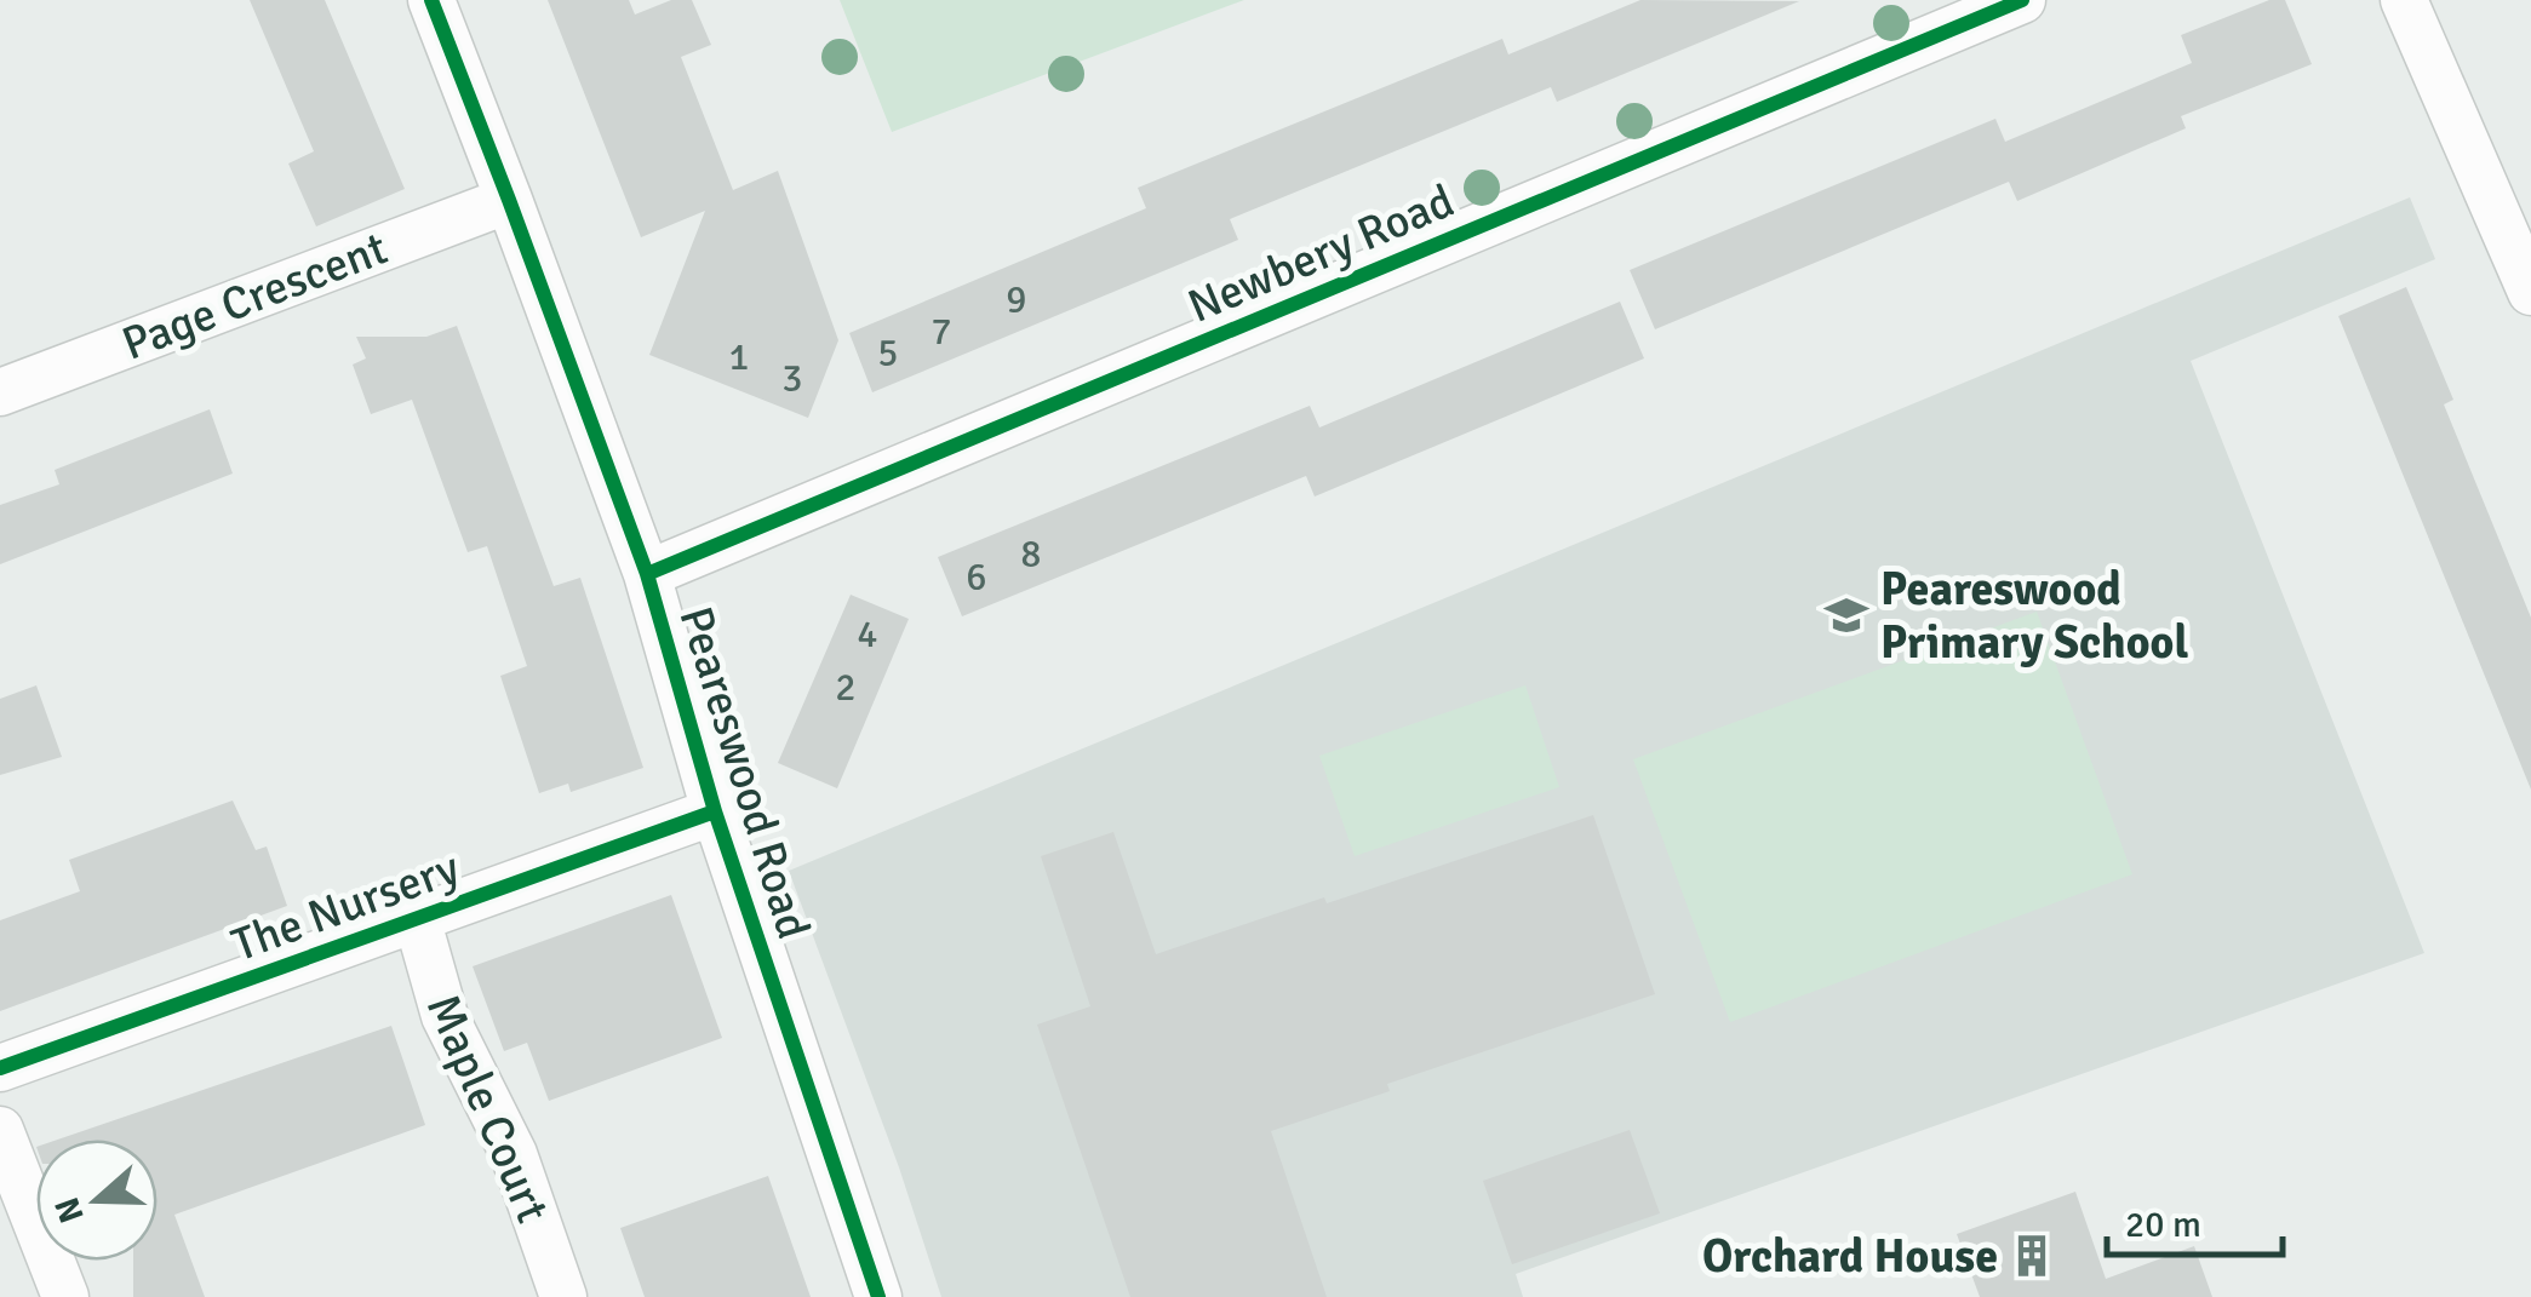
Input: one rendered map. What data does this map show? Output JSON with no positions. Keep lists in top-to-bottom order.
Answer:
{
  "streets": {
    "street": [
      "Newbery Road",
      "Page Crescent",
      "Peareswood Road",
      "The Nursery",
      "Maple Court"
    ]
  },
  "crossings": [
    ["Newbery Road", "Peareswood Road"],
    ["Page Crescent", "Peareswood Road"],
    ["Peareswood Road", "The Nursery"],
    ["The Nursery", "Maple Court"]
  ],
  "places": {
    "school or university": ["Peareswood Primary School"],
    "building": ["Orchard House"]
  },
  "house_numbers": [
    "9",
    "7",
    "5",
    "1",
    "3",
    "8",
    "6",
    "4",
    "2"
  ],
  "scale_bar": "20 m",
  "north": "left"
}
